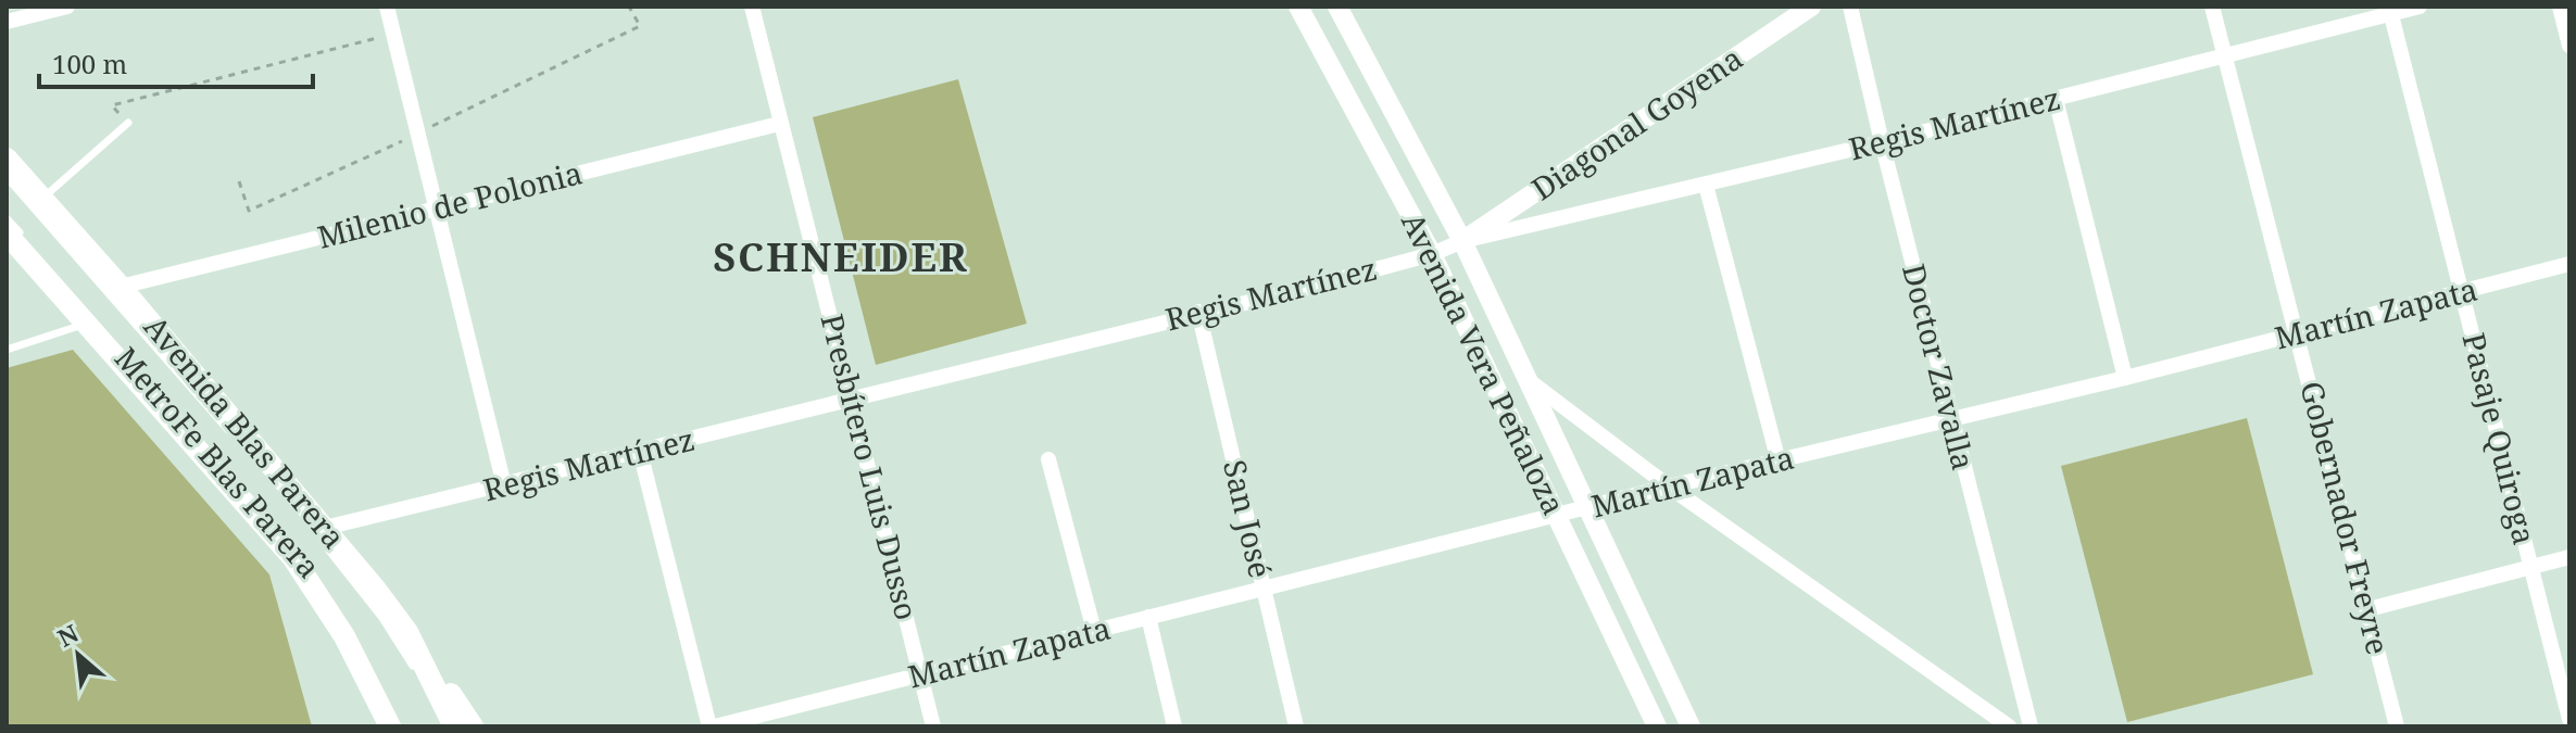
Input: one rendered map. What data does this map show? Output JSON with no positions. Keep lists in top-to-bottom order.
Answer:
{
  "streets": {
    "main road": ["Diagonal Goyena", "Avenida Vera Peñaloza", "Avenida Blas Parera"],
    "street": [
      "Regis Martínez",
      "Milenio de Polonia",
      "Martín Zapata",
      "Doctor Zavalla",
      "Pasaje Quiroga",
      "Presbítero Luis Dusso",
      "Gobernador Freyre",
      "San José"
    ],
    "lane": ["MetroFe Blas Parera"]
  },
  "crossings": [
    ["Diagonal Goyena", "Regis Martínez"],
    ["Diagonal Goyena", "Avenida Vera Peñaloza"],
    ["Regis Martínez", "Avenida Vera Peñaloza"],
    ["Regis Martínez", "Doctor Zavalla"],
    ["Regis Martínez", "Avenida Blas Parera"],
    ["Regis Martínez", "Pasaje Quiroga"],
    ["Regis Martínez", "MetroFe Blas Parera"],
    ["Regis Martínez", "Presbítero Luis Dusso"],
    ["Regis Martínez", "Gobernador Freyre"],
    ["Regis Martínez", "San José"],
    ["Milenio de Polonia", "Avenida Blas Parera"],
    ["Milenio de Polonia", "Presbítero Luis Dusso"],
    ["Martín Zapata", "Avenida Vera Peñaloza"],
    ["Martín Zapata", "Doctor Zavalla"],
    ["Martín Zapata", "Pasaje Quiroga"],
    ["Martín Zapata", "Presbítero Luis Dusso"],
    ["Martín Zapata", "Gobernador Freyre"],
    ["Martín Zapata", "San José"],
    ["Avenida Blas Parera", "MetroFe Blas Parera"]
  ],
  "districts": ["SCHNEIDER"],
  "scale_bar": "100 m",
  "north": "top left"
}
